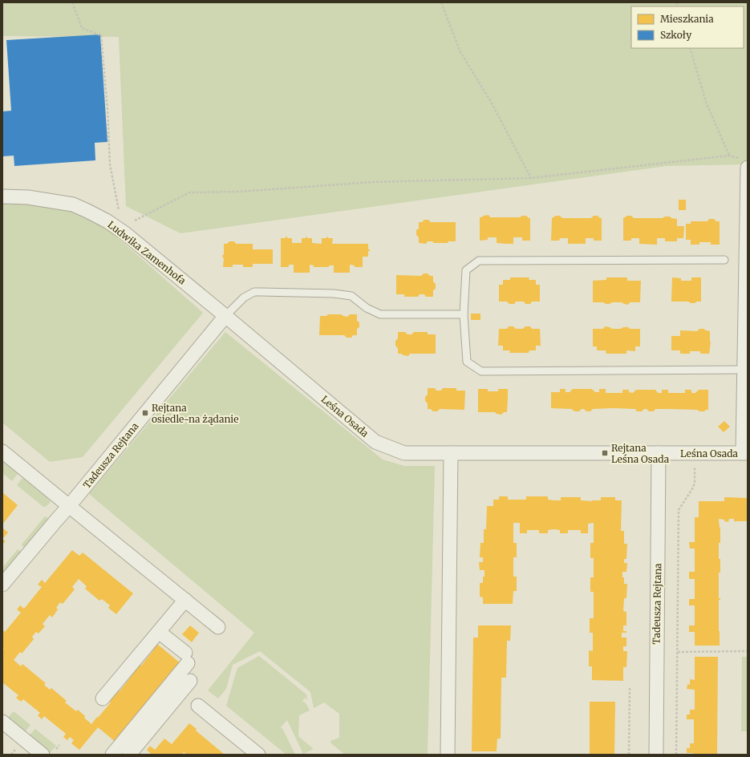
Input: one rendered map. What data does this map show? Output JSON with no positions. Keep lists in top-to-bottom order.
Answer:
{
  "streets": {
    "street": ["Ludwika Zamenhofa", "Leśna Osada", "Tadeusza Rejtana"]
  },
  "crossings": [
    ["Ludwika Zamenhofa", "Leśna Osada"],
    ["Ludwika Zamenhofa", "Tadeusza Rejtana"],
    ["Leśna Osada", "Tadeusza Rejtana"]
  ],
  "places": {
    "transit": ["Rejtana osiedle-na żądanie", "Rejtana Leśna Osada"]
  },
  "legend": ["Mieszkania", "Szkoły"]
}
